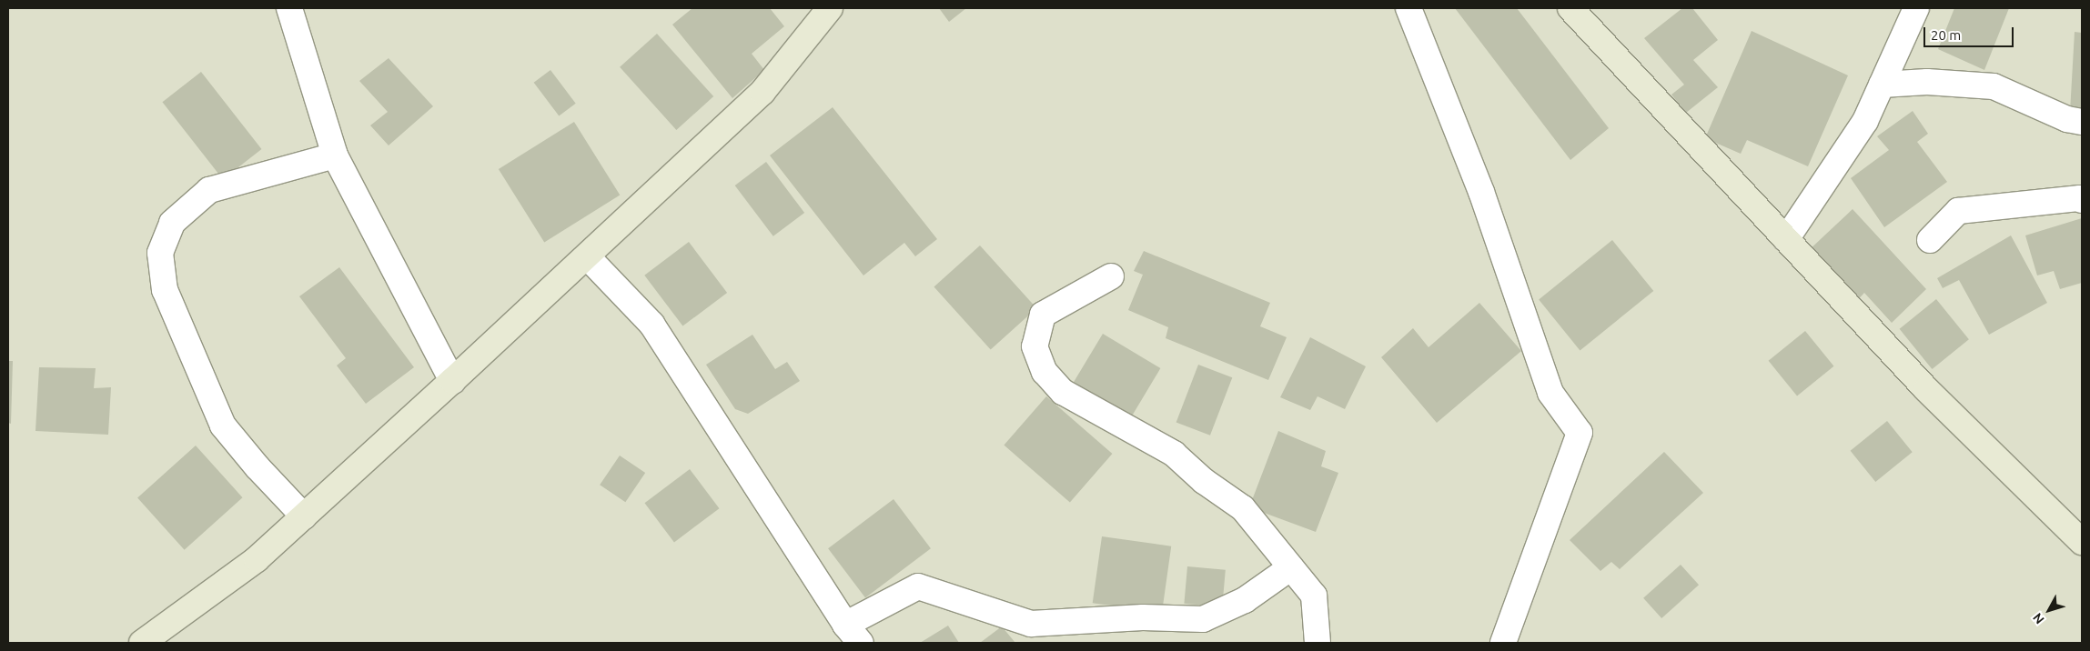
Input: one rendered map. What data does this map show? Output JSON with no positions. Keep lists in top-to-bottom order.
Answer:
{
  "scale_bar": "20 m",
  "north": "bottom left"
}
